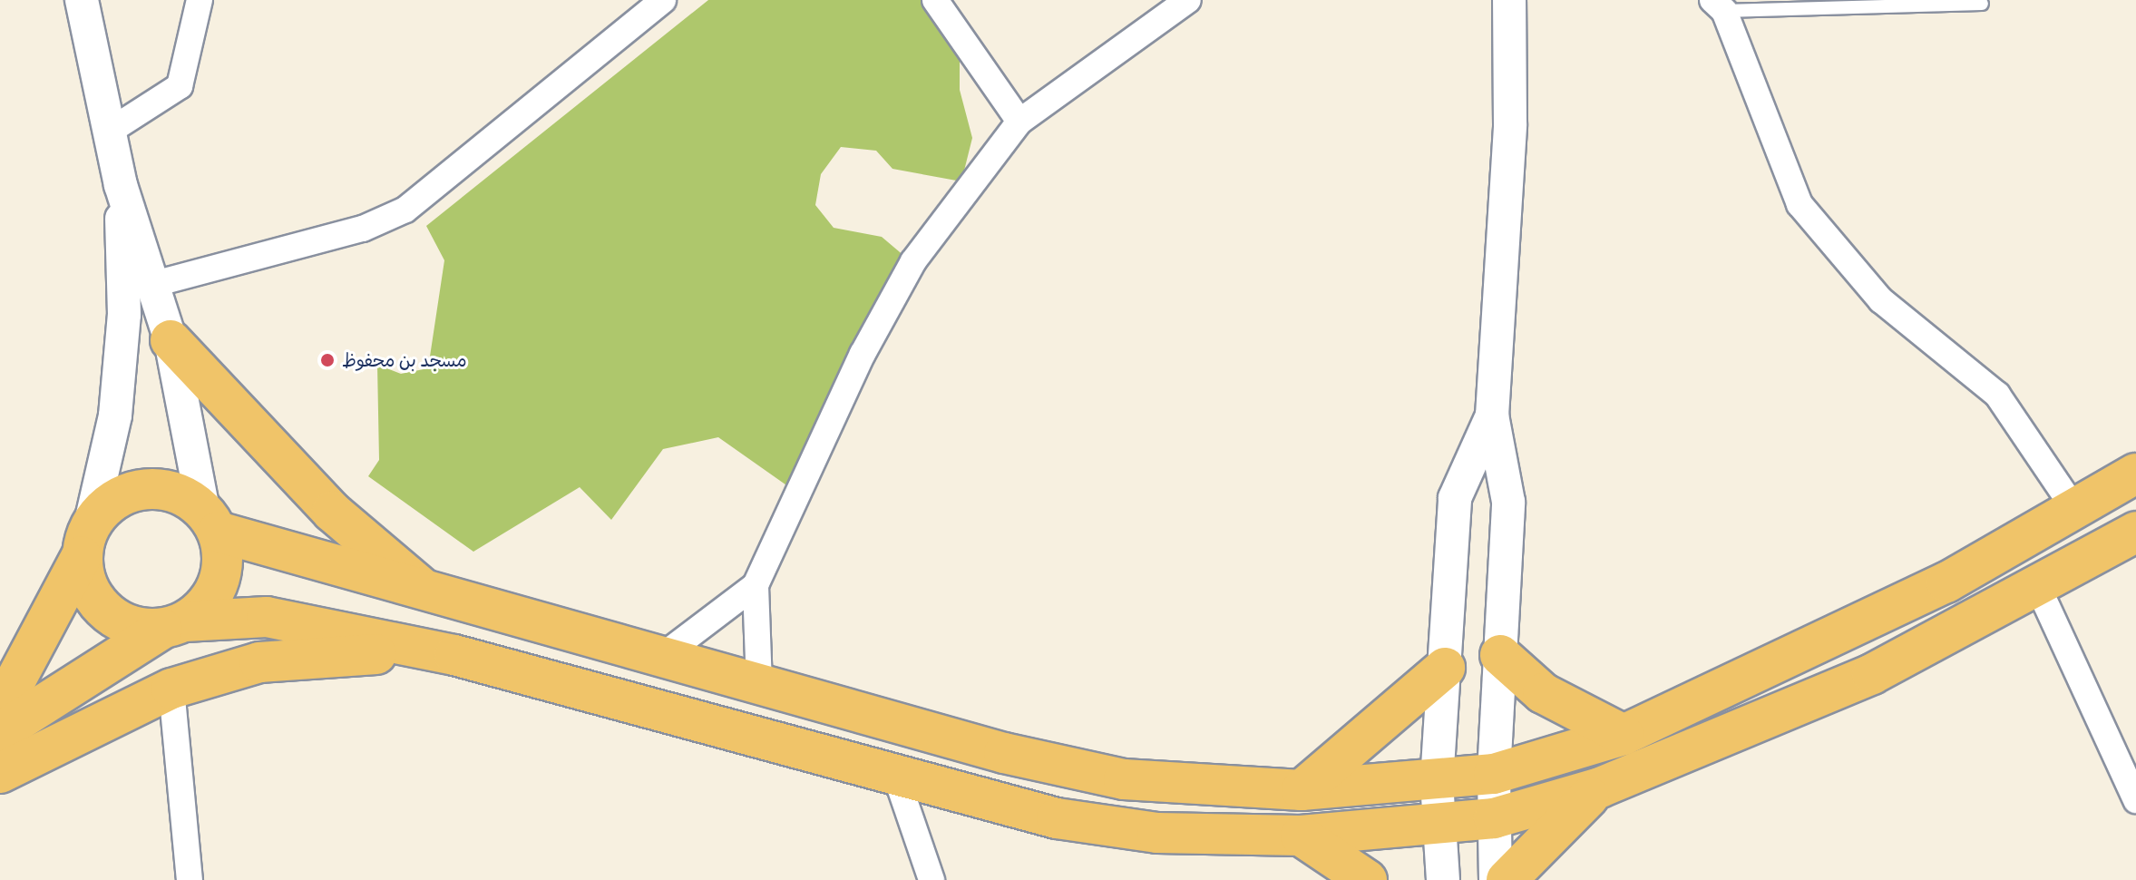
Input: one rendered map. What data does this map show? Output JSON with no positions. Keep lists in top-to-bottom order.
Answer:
{
  "places": ["مسجد بن محفوظ"]
}
